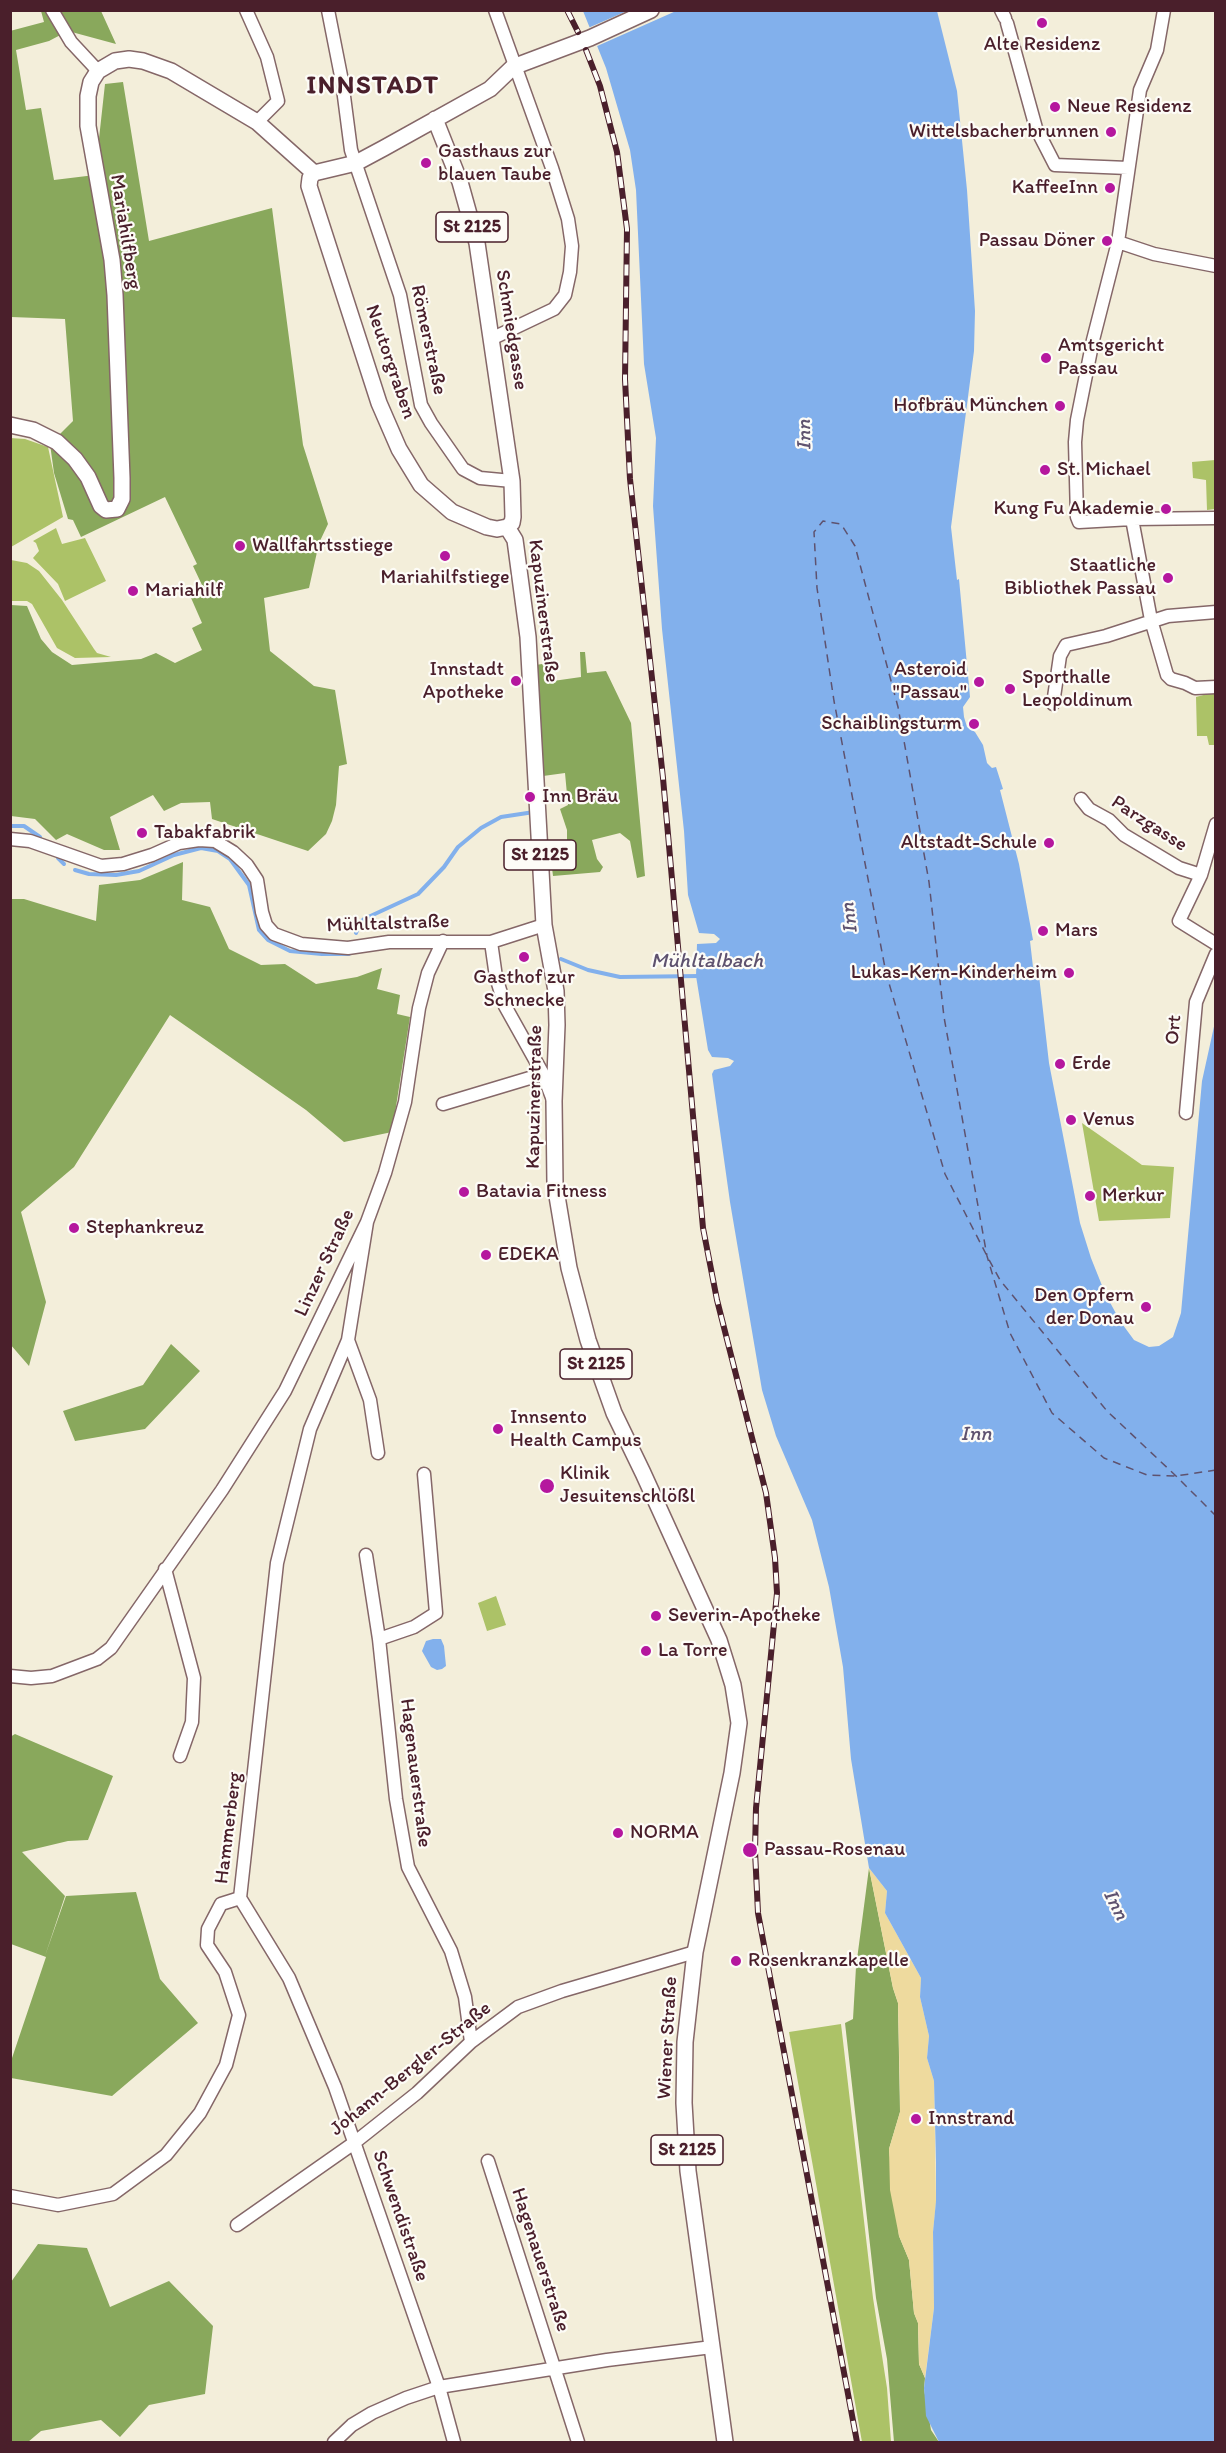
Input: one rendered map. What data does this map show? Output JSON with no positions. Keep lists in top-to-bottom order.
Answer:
{
  "streets": {
    "main road": [
      "St 2125",
      "Mariahilfberg",
      "Schmiedgasse",
      "Neutorgraben",
      "Kapuzinerstraße",
      "Wiener Straße"
    ],
    "street": [
      "Römerstraße",
      "Parzgasse",
      "Mühltalstraße",
      "Ort",
      "Linzer Straße",
      "Hagenauerstraße",
      "Hammerberg",
      "Johann-Bergler-Straße",
      "Schwendistraße"
    ]
  },
  "crossings": [
    ["St 2125", "Schmiedgasse"],
    ["St 2125", "Römerstraße"],
    ["St 2125", "Neutorgraben"],
    ["St 2125", "Kapuzinerstraße"],
    ["Schmiedgasse", "Römerstraße"],
    ["Neutorgraben", "Kapuzinerstraße"],
    ["Kapuzinerstraße", "Mühltalstraße"],
    ["Kapuzinerstraße", "Wiener Straße"],
    ["Mühltalstraße", "Linzer Straße"],
    ["Linzer Straße", "Hammerberg"],
    ["Hagenauerstraße", "Johann-Bergler-Straße"],
    ["Hammerberg", "Schwendistraße"],
    ["Wiener Straße", "Johann-Bergler-Straße"],
    ["Johann-Bergler-Straße", "Schwendistraße"]
  ],
  "districts": ["INNSTADT"],
  "water": ["Inn", "Mühltalbach"],
  "places": [
    "Alte Residenz",
    "Neue Residenz",
    "Wittelsbacherbrunnen",
    "Gasthaus zur blauen Taube",
    "KaffeeInn",
    "Passau Döner",
    "Amtsgericht Passau",
    "Hofbräu München",
    "St. Michael",
    "Kung Fu Akademie",
    "Wallfahrtsstiege",
    "Mariahilfstiege",
    "Staatliche Bibliothek Passau",
    "Mariahilf",
    "Innstadt Apotheke",
    "Asteroid \"Passau\"",
    "Sporthalle Leopoldinum",
    "Schaiblingsturm",
    "Inn Bräu",
    "Tabakfabrik",
    "Altstadt-Schule",
    "Mars",
    "Gasthof zur Schnecke",
    "Lukas-Kern-Kinderheim",
    "Erde",
    "Venus",
    "Batavia Fitness",
    "Merkur",
    "Stephankreuz",
    "EDEKA",
    "Den Opfern der Donau",
    "Innsento Health Campus",
    "Klinik Jesuitenschlößl",
    "Severin-Apotheke",
    "La Torre",
    "NORMA",
    "Passau-Rosenau",
    "Rosenkranzkapelle",
    "Innstrand"
  ]
}
